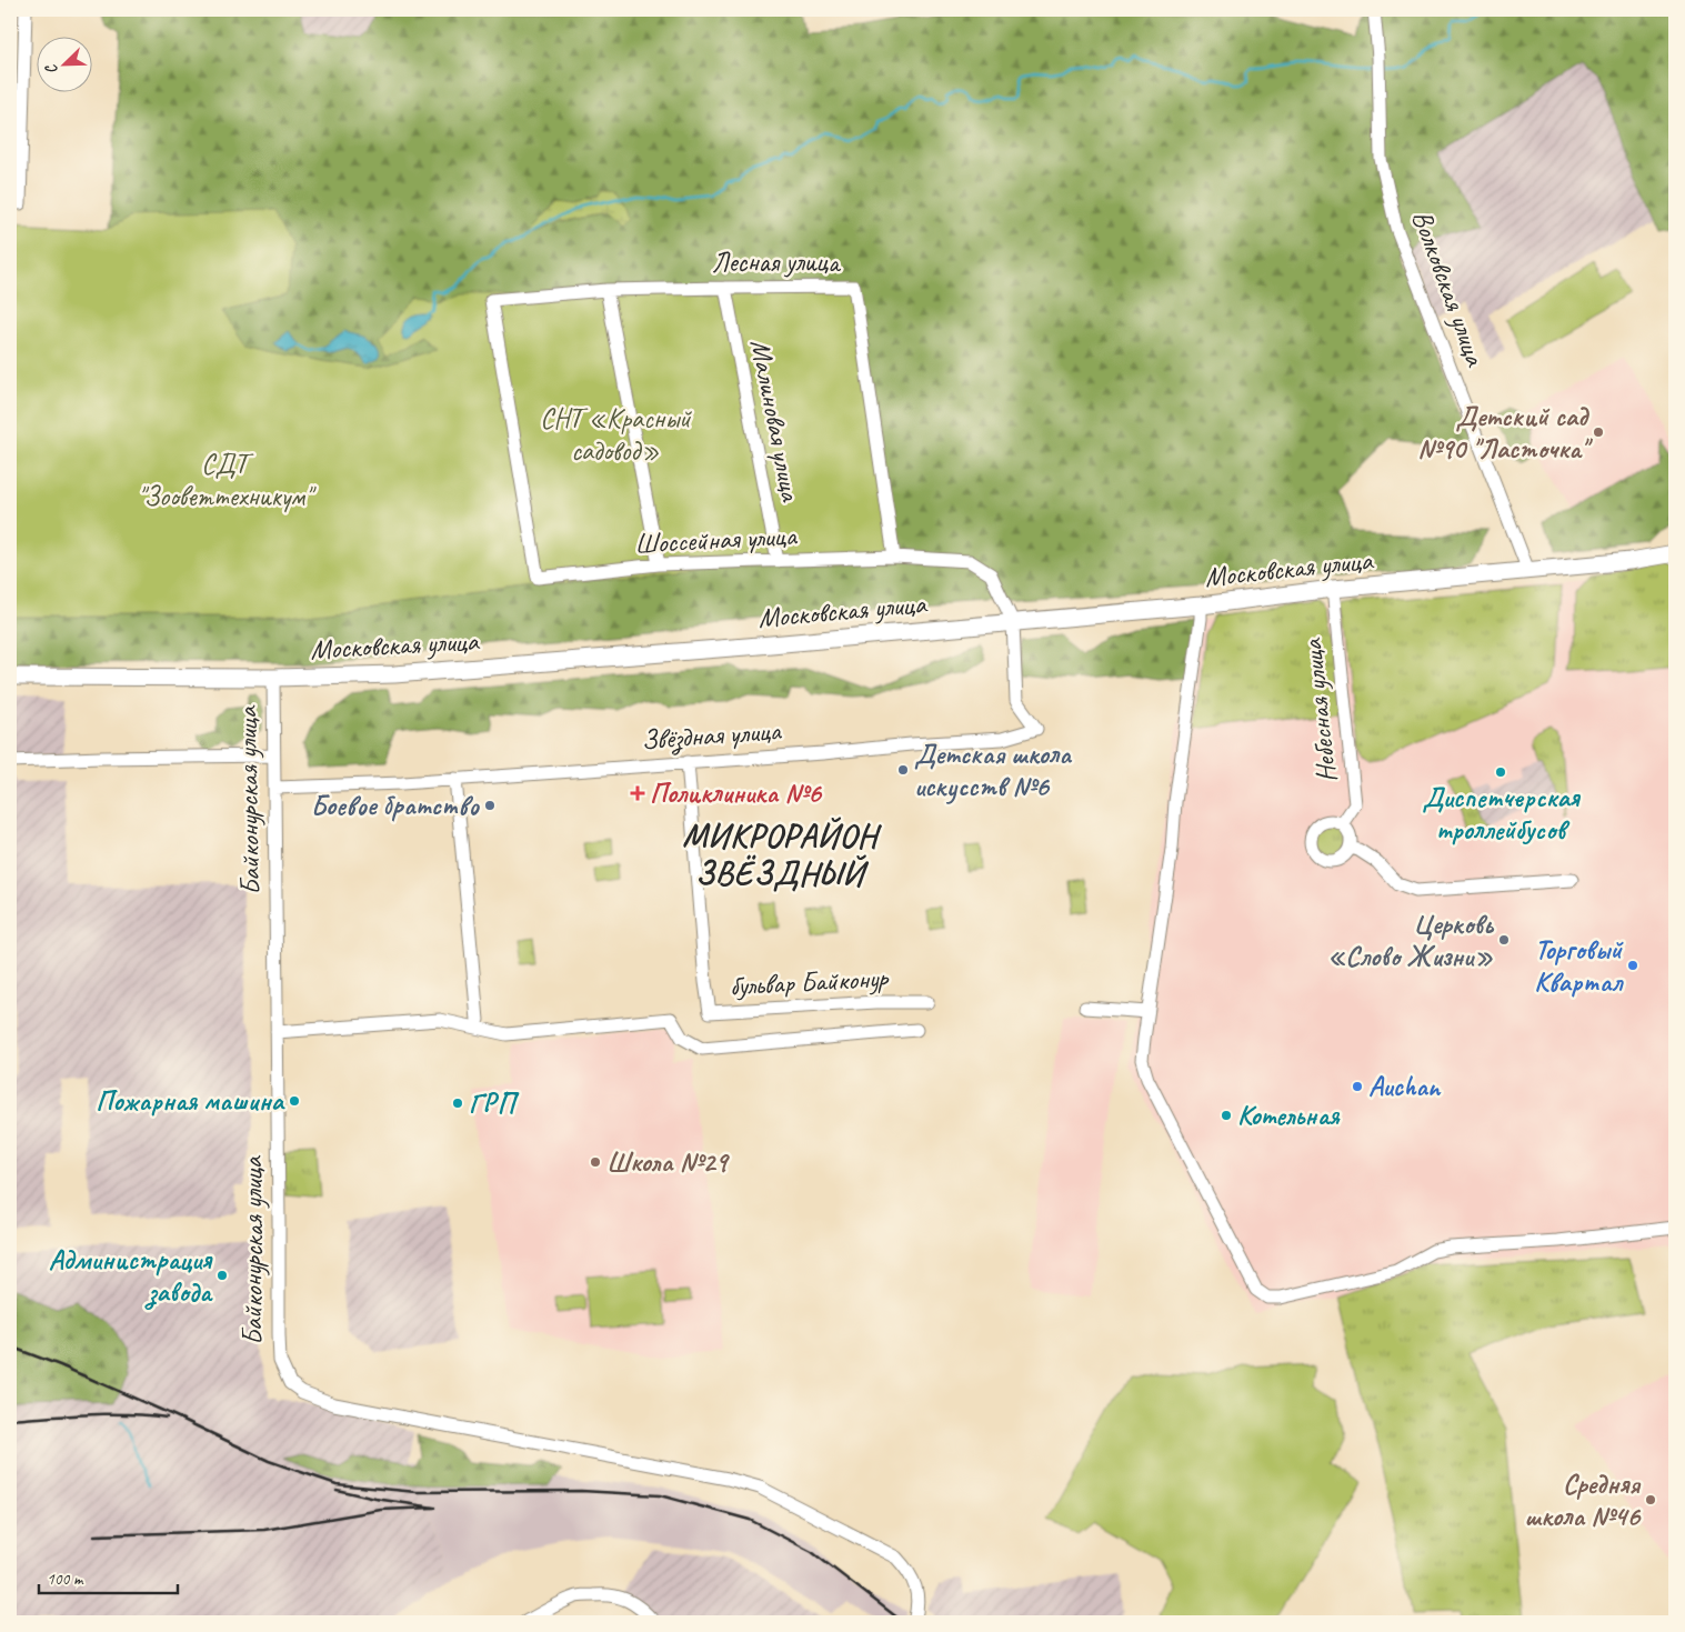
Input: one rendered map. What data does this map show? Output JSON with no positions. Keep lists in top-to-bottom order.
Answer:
{
  "streets": {
    "main road": ["Московская улица"],
    "street": [
      "Лесная улица",
      "Волковская улица",
      "Малиновая улица",
      "Шоссейная улица",
      "Небесная улица",
      "Звёздная улица",
      "Байконурская улица",
      "бульвар Байконур"
    ]
  },
  "crossings": [
    ["Лесная улица", "Малиновая улица"],
    ["Лесная улица", "Шоссейная улица"],
    ["Волковская улица", "Московская улица"],
    ["Малиновая улица", "Шоссейная улица"],
    ["Шоссейная улица", "Московская улица"],
    ["Шоссейная улица", "Звёздная улица"],
    ["Московская улица", "Небесная улица"],
    ["Московская улица", "Звёздная улица"],
    ["Московская улица", "Байконурская улица"],
    ["Звёздная улица", "Байконурская улица"],
    ["Звёздная улица", "бульвар Байконур"]
  ],
  "districts": ["МИКРОРАЙОН ЗВЁЗДНЫЙ"],
  "parks": ["СНТ «Красный садовод»", "СДТ \"Зооветтехникум\""],
  "places": {
    "other": [
      "Детский сад №90 \"Ласточка\"",
      "Детская школа искусств №6",
      "Диспетчерская троллейбусов",
      "Боевое братство",
      "Церковь «Слово Жизни»",
      "Торговый Квартал",
      "Auchan",
      "Пожарная машина",
      "ГРП",
      "Котельная",
      "Школа №29",
      "Администрация завода",
      "Средняя школа №46"
    ],
    "health": ["Поликлиника №6"]
  },
  "scale_bar": "100 m",
  "north": "bottom left"
}
